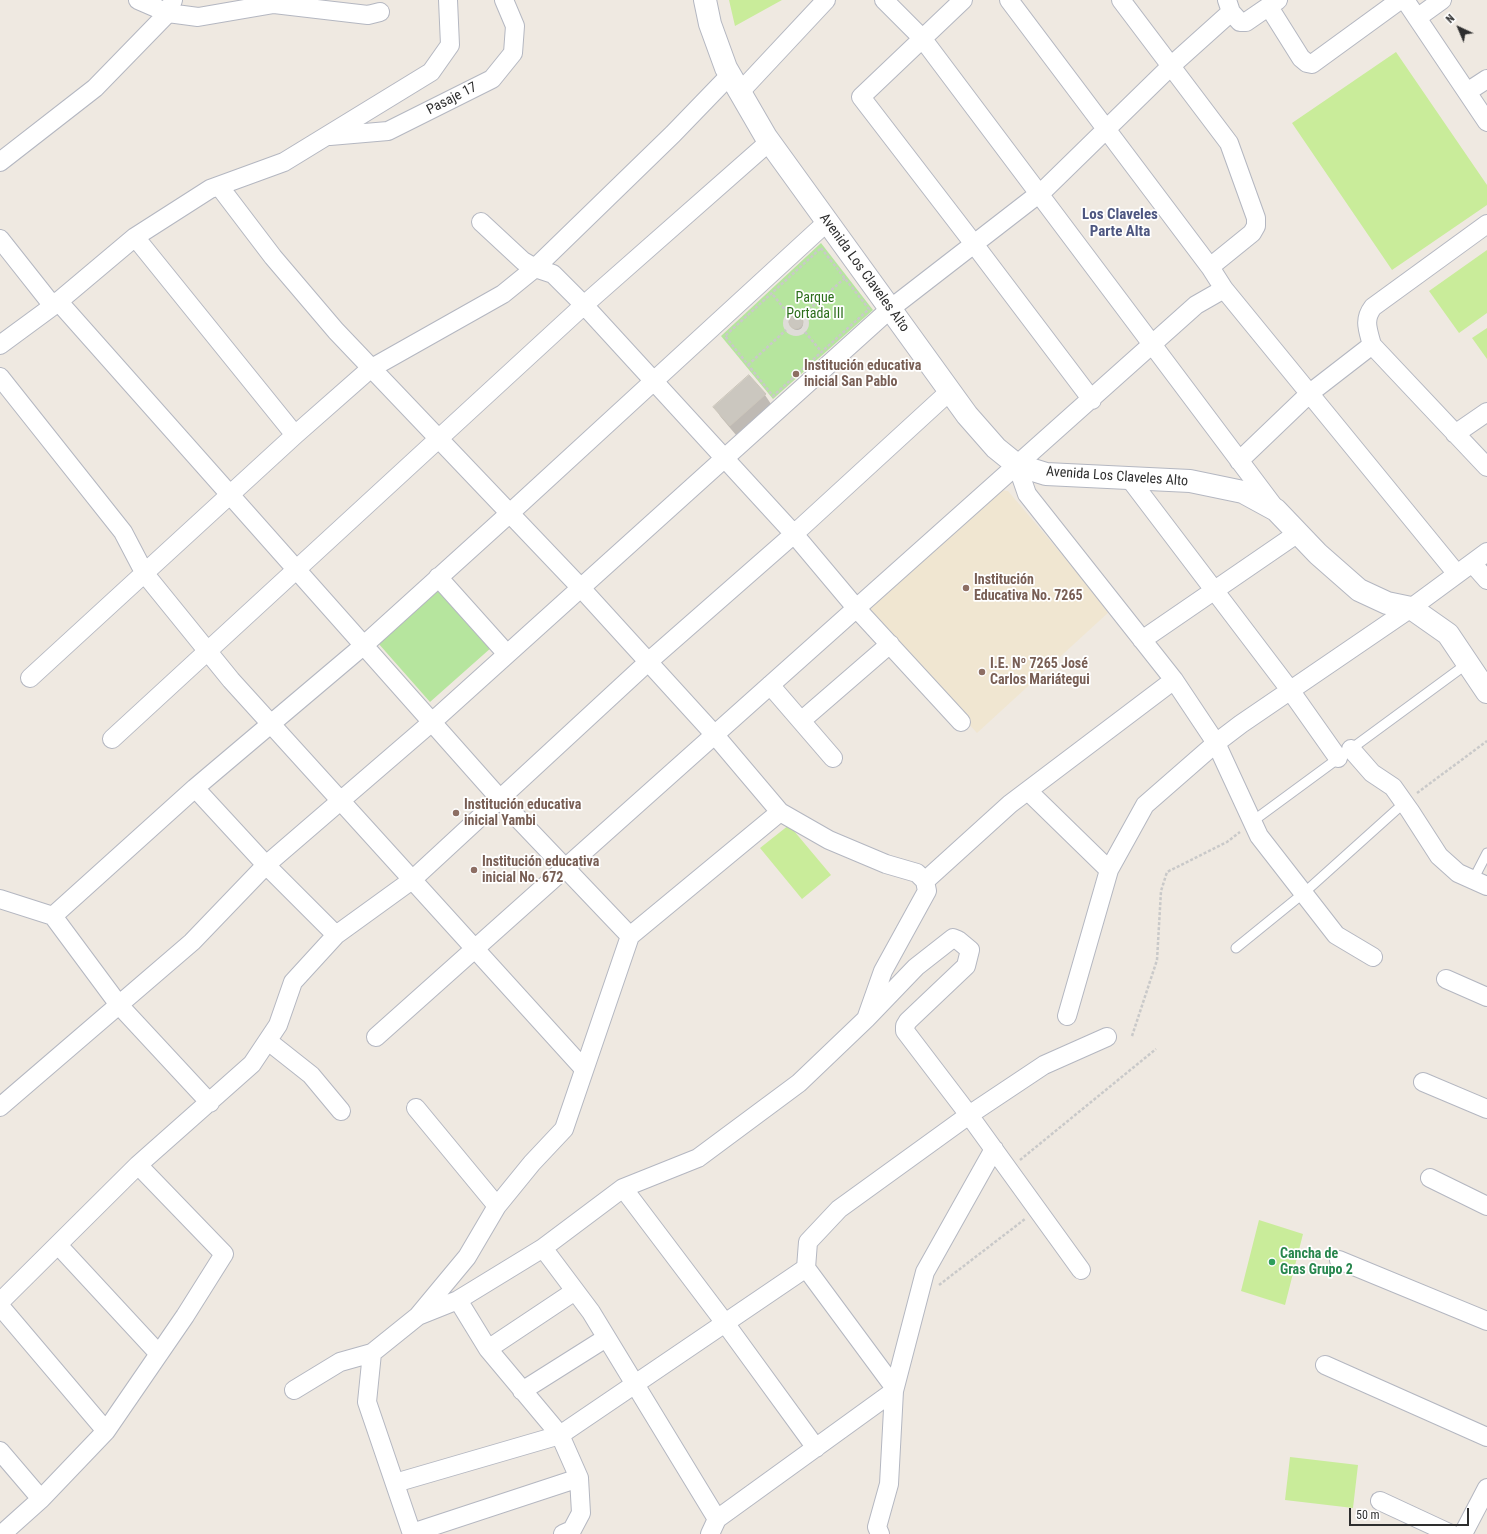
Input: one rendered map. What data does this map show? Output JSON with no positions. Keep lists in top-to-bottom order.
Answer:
{
  "streets": {
    "street": ["Pasaje 17", "Avenida Los Claveles Alto"]
  },
  "districts": ["Los Claveles Parte Alta"],
  "parks": ["Parque Portada III"],
  "places": [
    "Institución educativa inicial San Pablo",
    "Institución Educativa No. 7265",
    "I.E. Nº 7265 José Carlos Mariátegui",
    "Institución educativa inicial Yambi",
    "Institución educativa inicial No. 672",
    "Cancha de Gras Grupo 2"
  ],
  "scale_bar": "50 m",
  "north": "top left"
}
